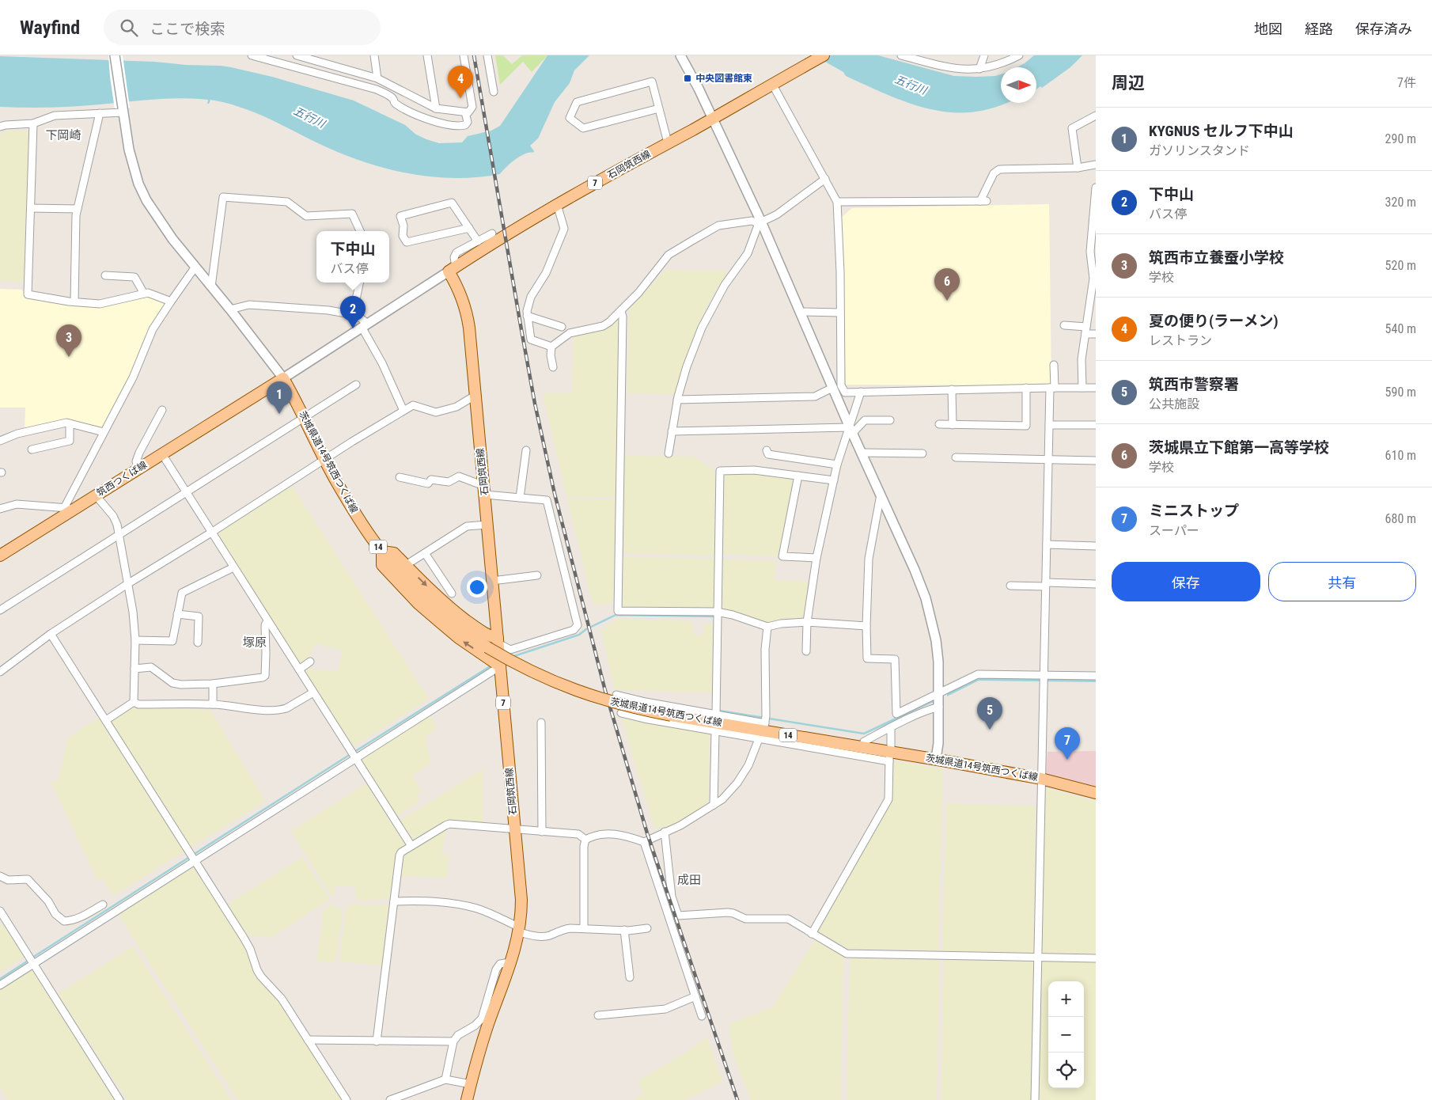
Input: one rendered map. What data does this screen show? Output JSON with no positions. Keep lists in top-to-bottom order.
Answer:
{
  "streets": {
    "main road": [
      "石岡筑西線",
      "7",
      "茨城県道14号筑西つくば線",
      "筑西つくば線",
      "14"
    ]
  },
  "crossings": [
    ["茨城県道14号筑西つくば線", "筑西つくば線"]
  ],
  "districts": ["下岡崎", "塚原", "成田"],
  "water": ["五行川"],
  "places": {
    "transit": ["中央図書館東"]
  },
  "north": "right",
  "page": {
    "header": "Wayfind",
    "search": "ここで検索",
    "nav": ["地図", "経路", "保存済み"],
    "heading": ["周辺", "7件"],
    "pins": [
      "4",
      "6",
      "2",
      "3",
      "1",
      "5",
      "7"
    ],
    "list": [
      {
        "mark": "1",
        "name": "KYGNUS セルフ下中山",
        "note": "ガソリンスタンド",
        "value": "290 m"
      },
      {
        "mark": "2",
        "name": "下中山",
        "note": "バス停",
        "value": "320 m"
      },
      {
        "mark": "3",
        "name": "筑西市立養蚕小学校",
        "note": "学校",
        "value": "520 m"
      },
      {
        "mark": "4",
        "name": "夏の便り(ラーメン)",
        "note": "レストラン",
        "value": "540 m"
      },
      {
        "mark": "5",
        "name": "筑西市警察署",
        "note": "公共施設",
        "value": "590 m"
      },
      {
        "mark": "6",
        "name": "茨城県立下館第一高等学校",
        "note": "学校",
        "value": "610 m"
      },
      {
        "mark": "7",
        "name": "ミニストップ",
        "note": "スーパー",
        "value": "680 m"
      }
    ],
    "popup": ["下中山", "バス停"],
    "buttons": ["保存", "共有"],
    "map_buttons": ["+", "−"]
  }
}
